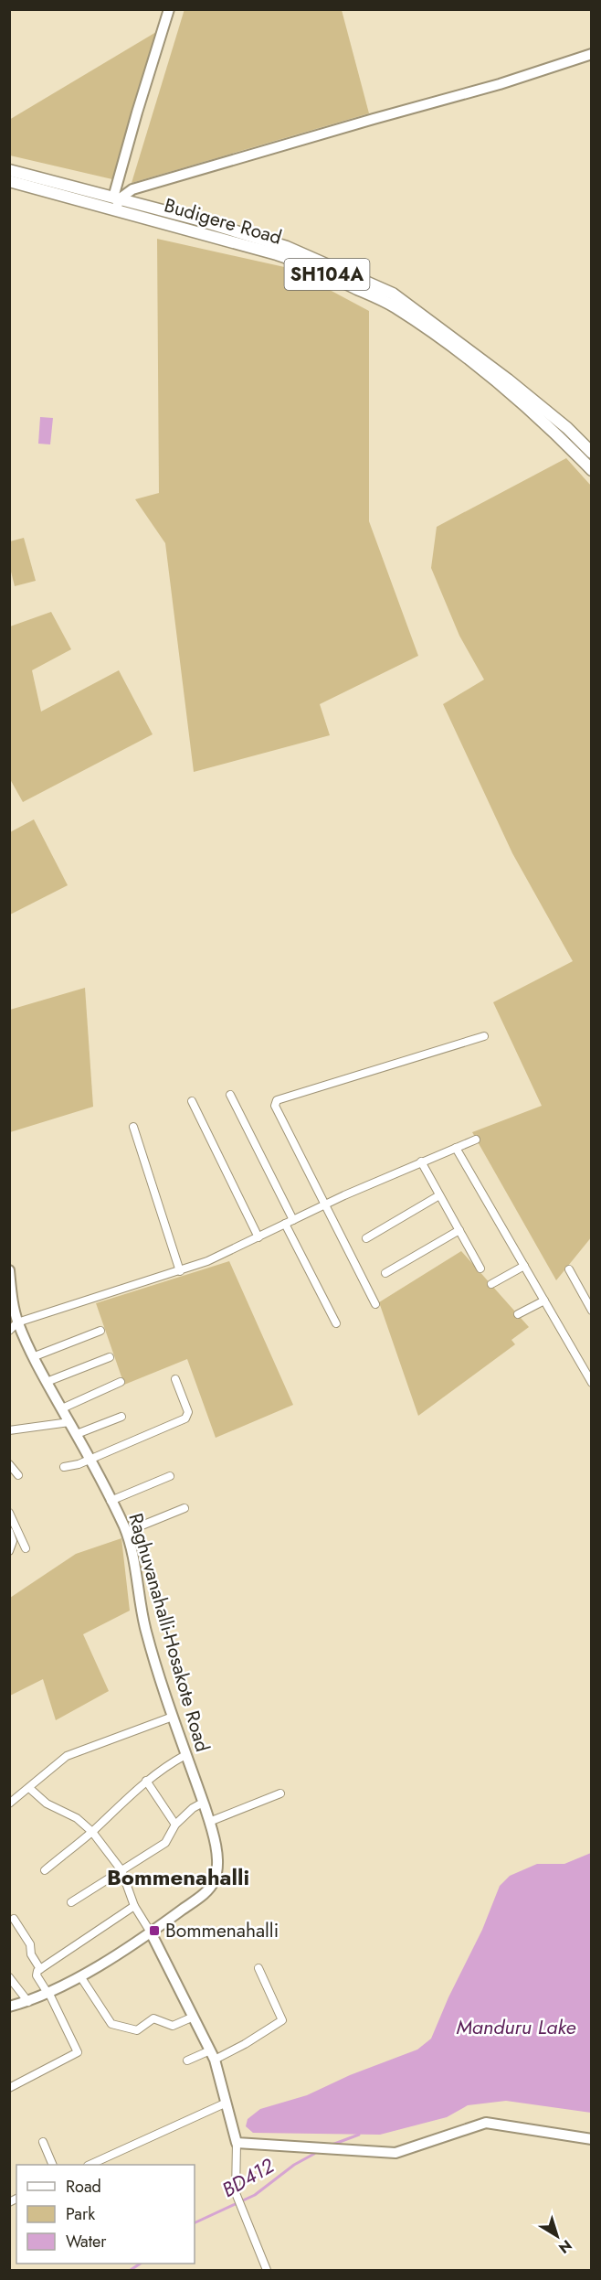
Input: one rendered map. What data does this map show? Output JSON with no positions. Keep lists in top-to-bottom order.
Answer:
{
  "streets": {
    "main road": ["Budigere Road", "SH104A", "Raghuvanahalli-Hosakote Road"]
  },
  "districts": ["Bommenahalli"],
  "water": ["Manduru Lake", "BD412"],
  "places": {
    "transit": ["Bommenahalli"]
  },
  "legend": ["Road", "Park", "Water"],
  "north": "bottom right"
}
